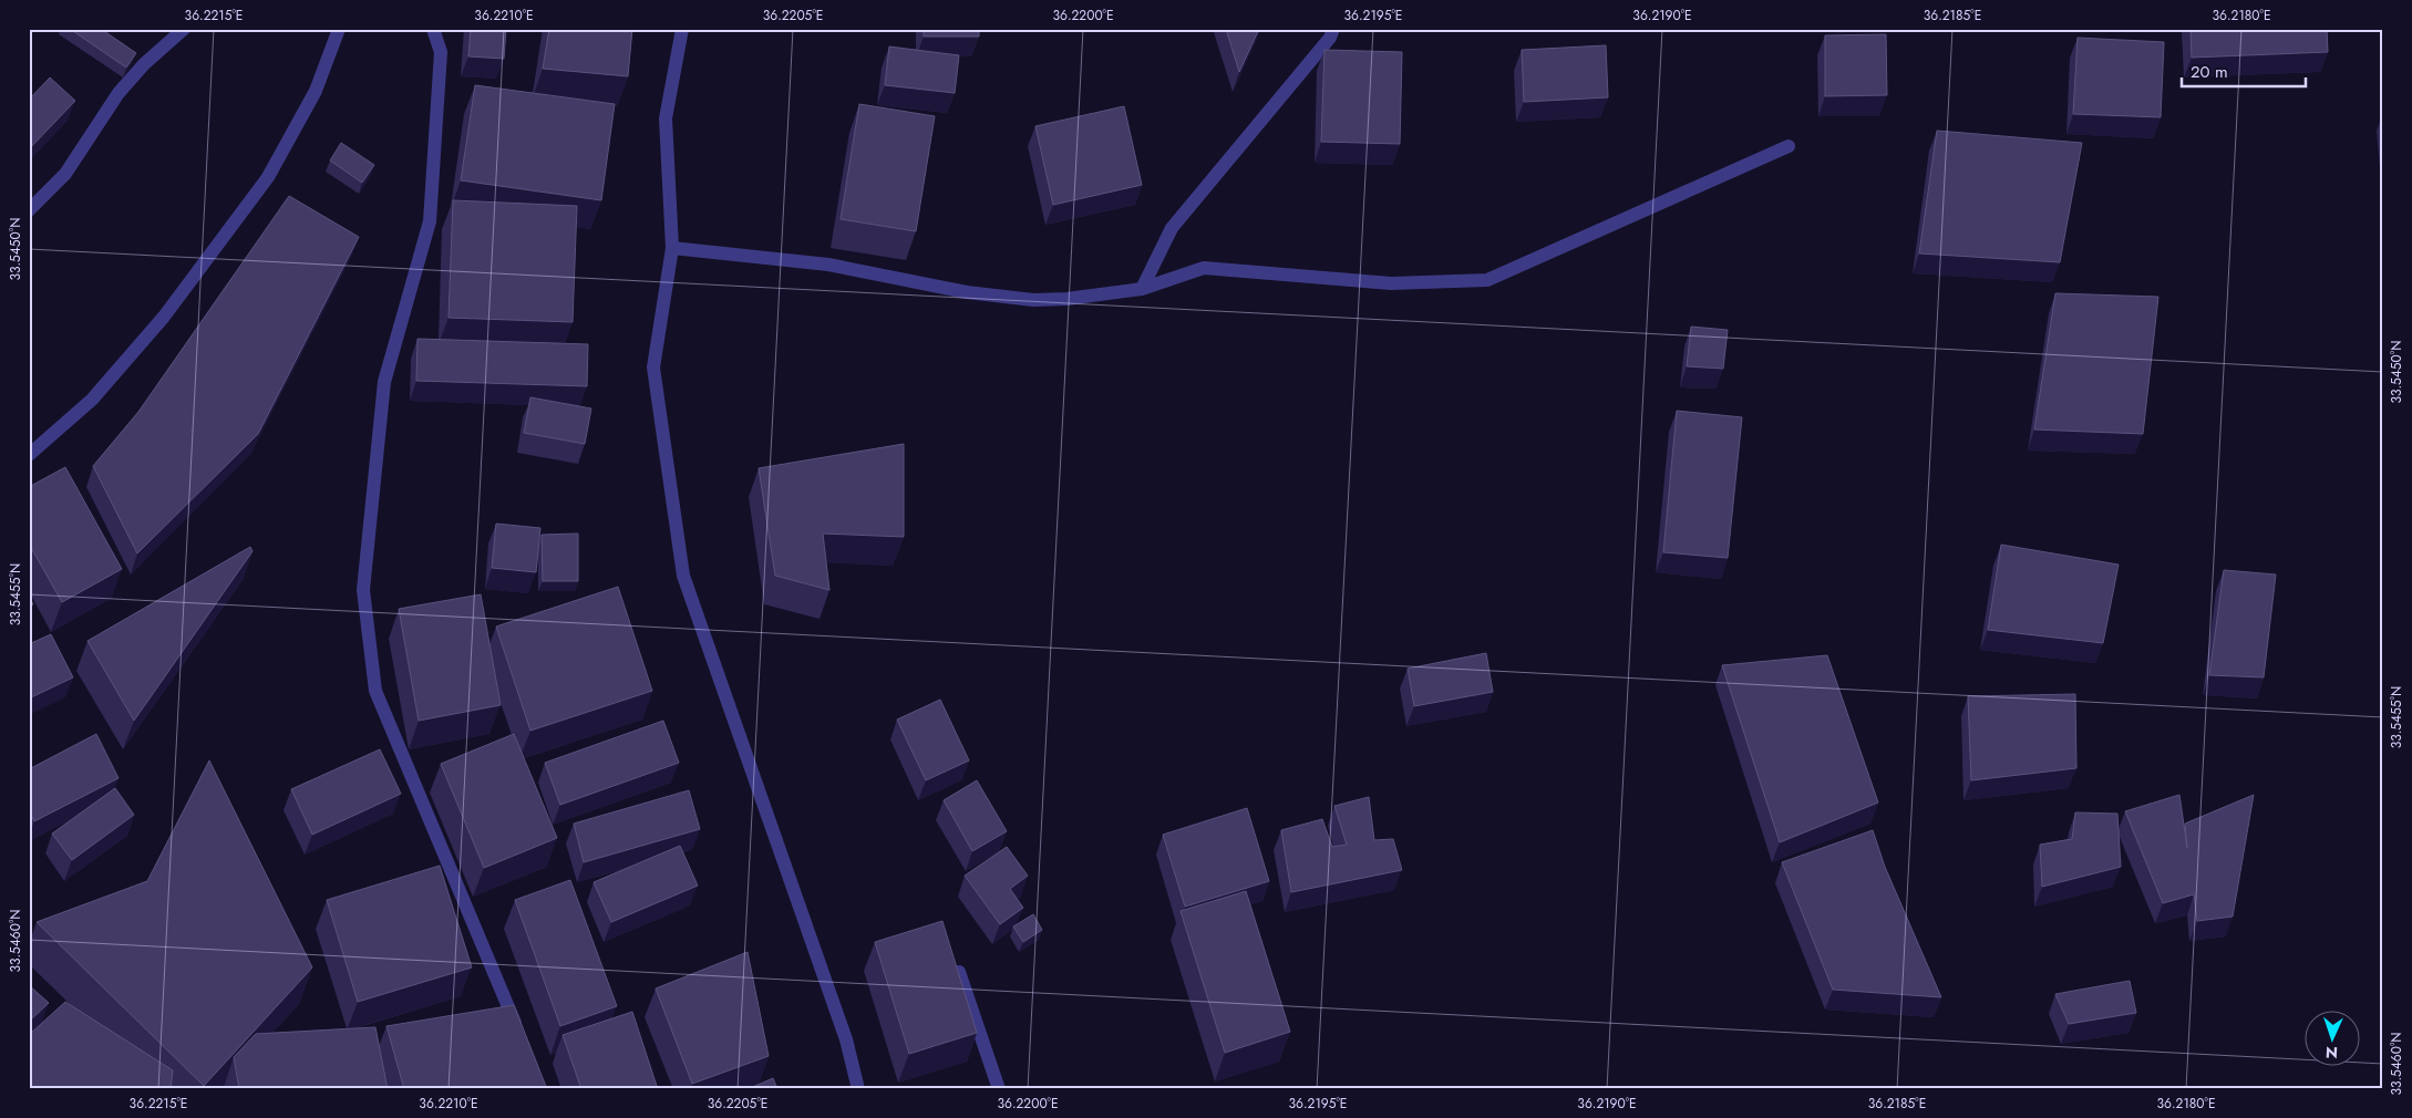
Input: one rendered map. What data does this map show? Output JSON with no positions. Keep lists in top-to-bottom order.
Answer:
{
  "scale_bar": "20 m",
  "north": "bottom",
  "coordinates": [
    "36.2215°E",
    "36.2210°E",
    "36.2205°E",
    "36.2200°E",
    "36.2195°E",
    "36.2190°E",
    "36.2185°E",
    "36.2180°E",
    "33.5450°N",
    "33.5455°N",
    "33.5460°N"
  ]
}
